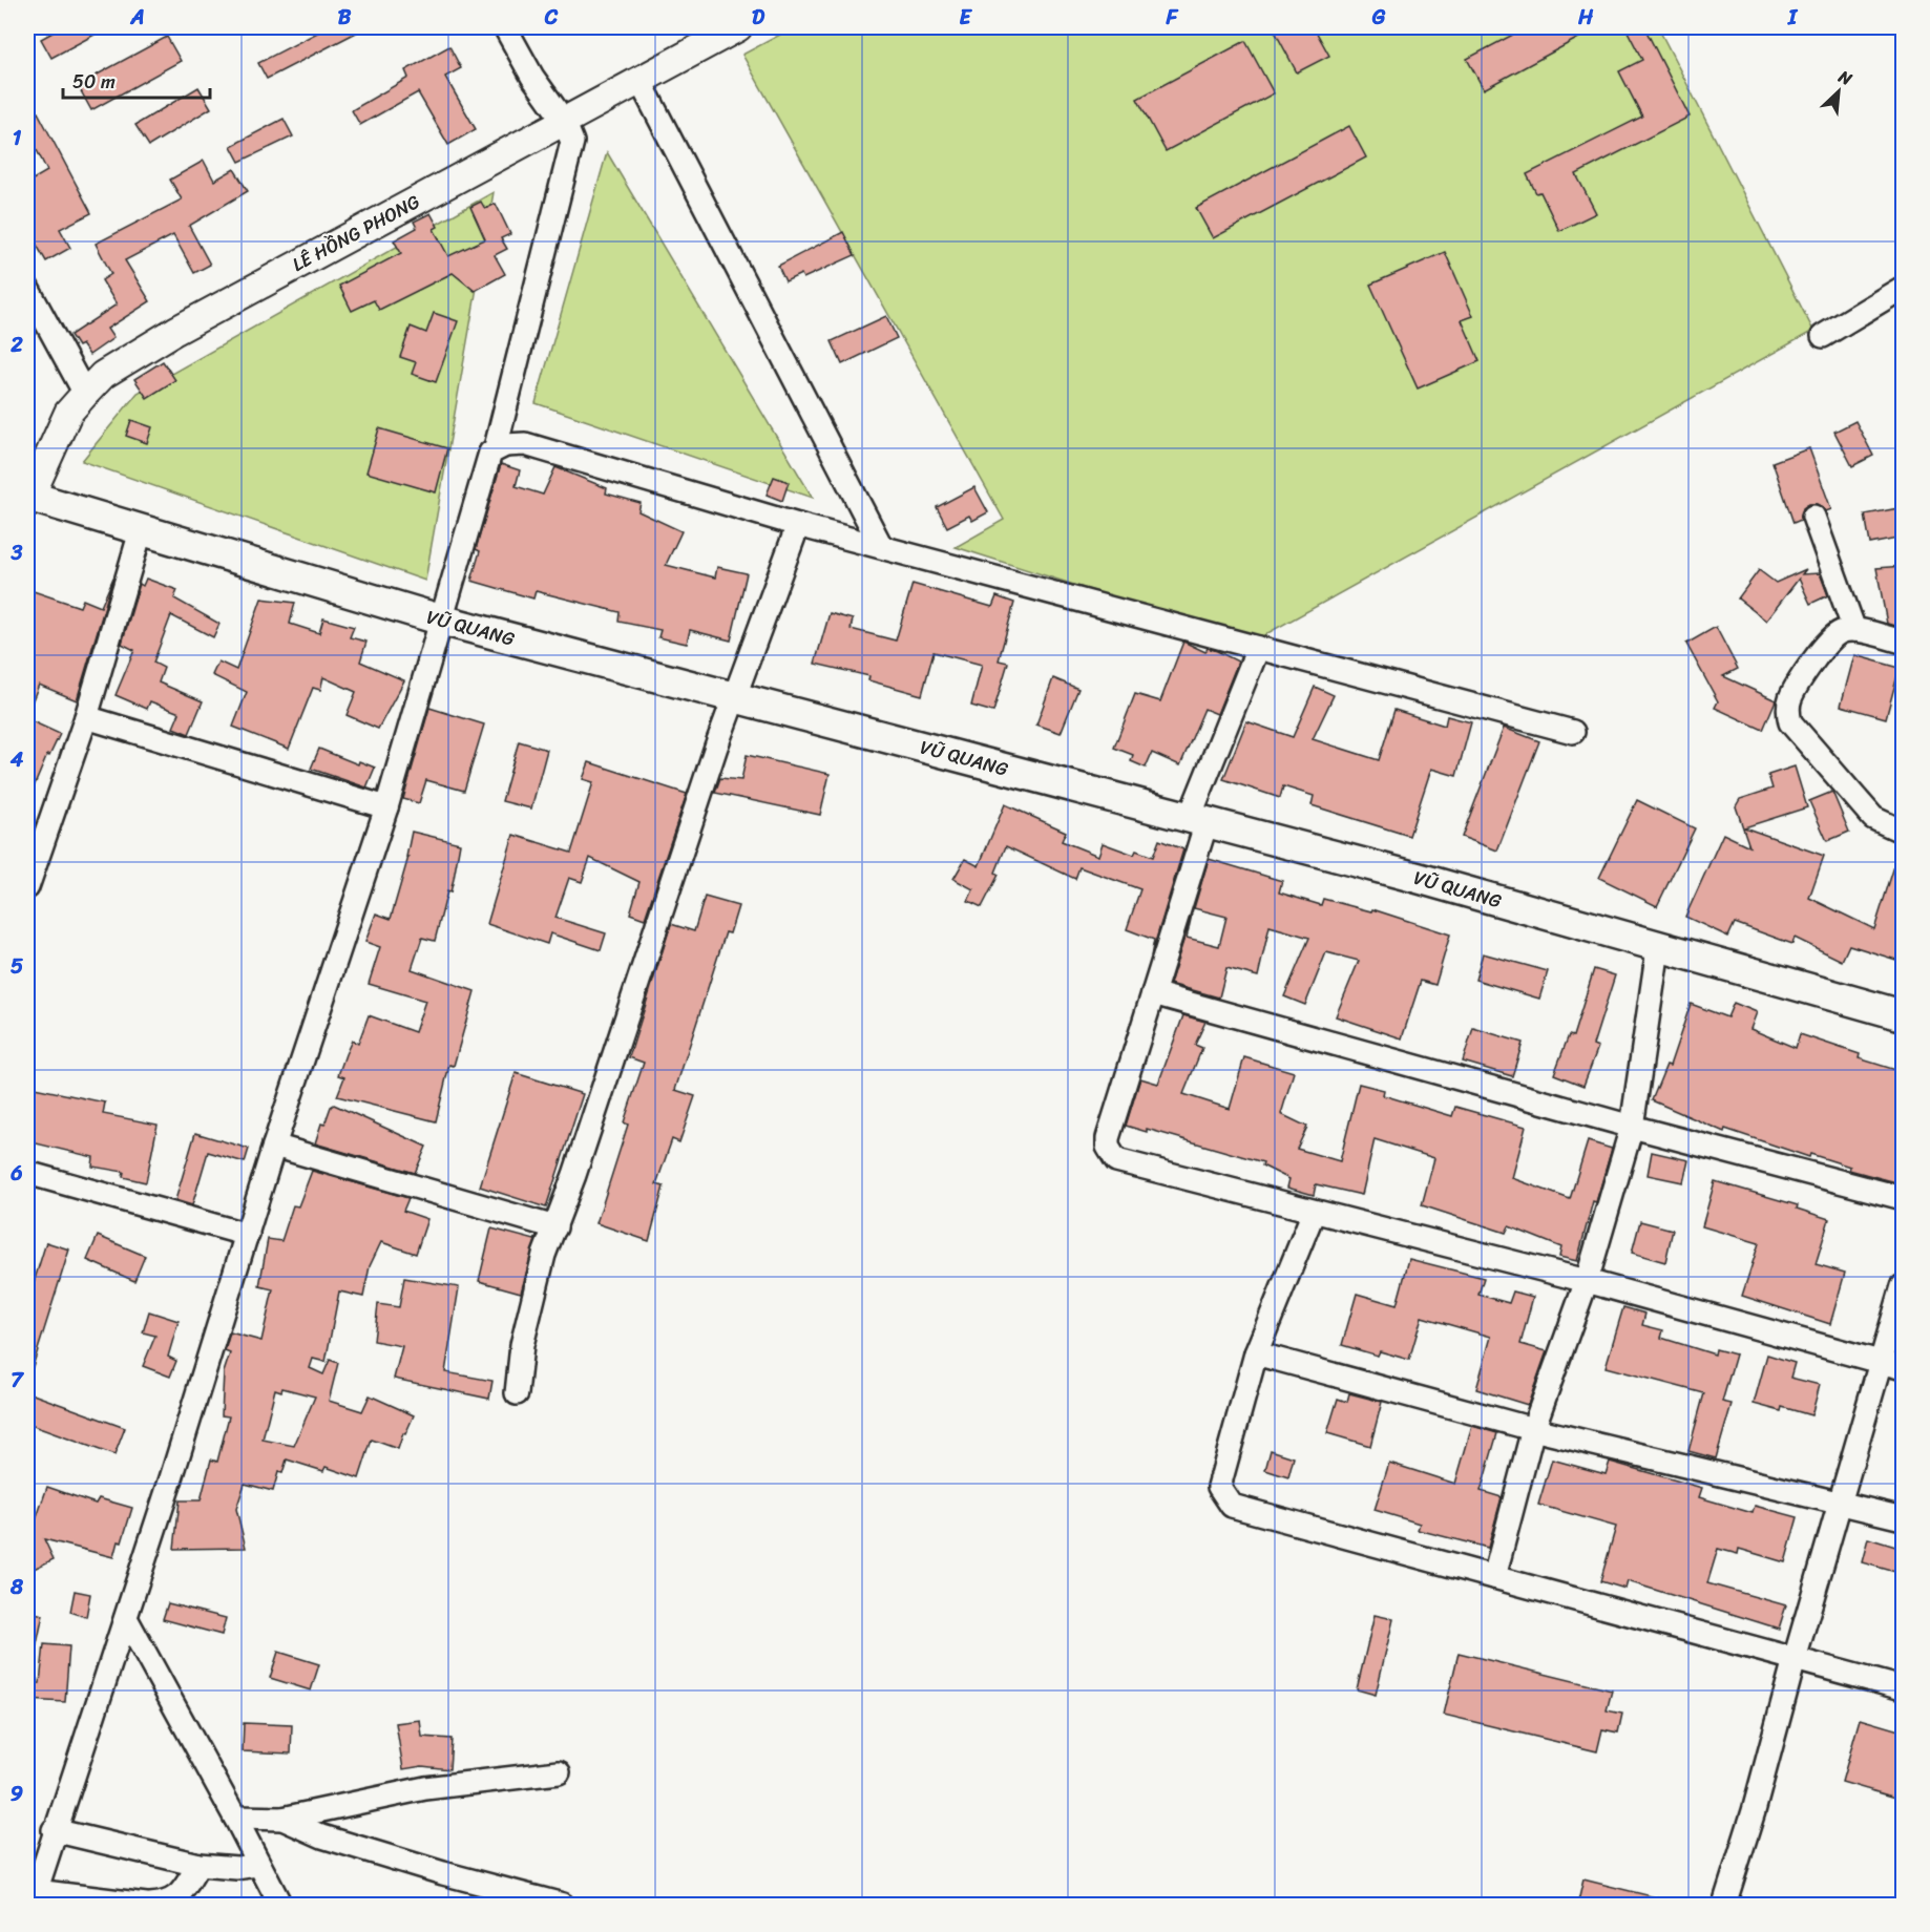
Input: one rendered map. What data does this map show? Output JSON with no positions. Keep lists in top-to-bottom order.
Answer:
{
  "streets": {
    "main road": ["VŨ QUANG"],
    "street": ["LÊ HỒNG PHONG"]
  },
  "crossings": [
    ["LÊ HỒNG PHONG", "VŨ QUANG"]
  ],
  "scale_bar": "50 m",
  "north": "top right",
  "grid": {
    "columns": [
      "A",
      "B",
      "C",
      "D",
      "E",
      "F",
      "G",
      "H",
      "I"
    ],
    "rows": [
      "1",
      "2",
      "3",
      "4",
      "5",
      "6",
      "7",
      "8",
      "9"
    ]
  }
}
